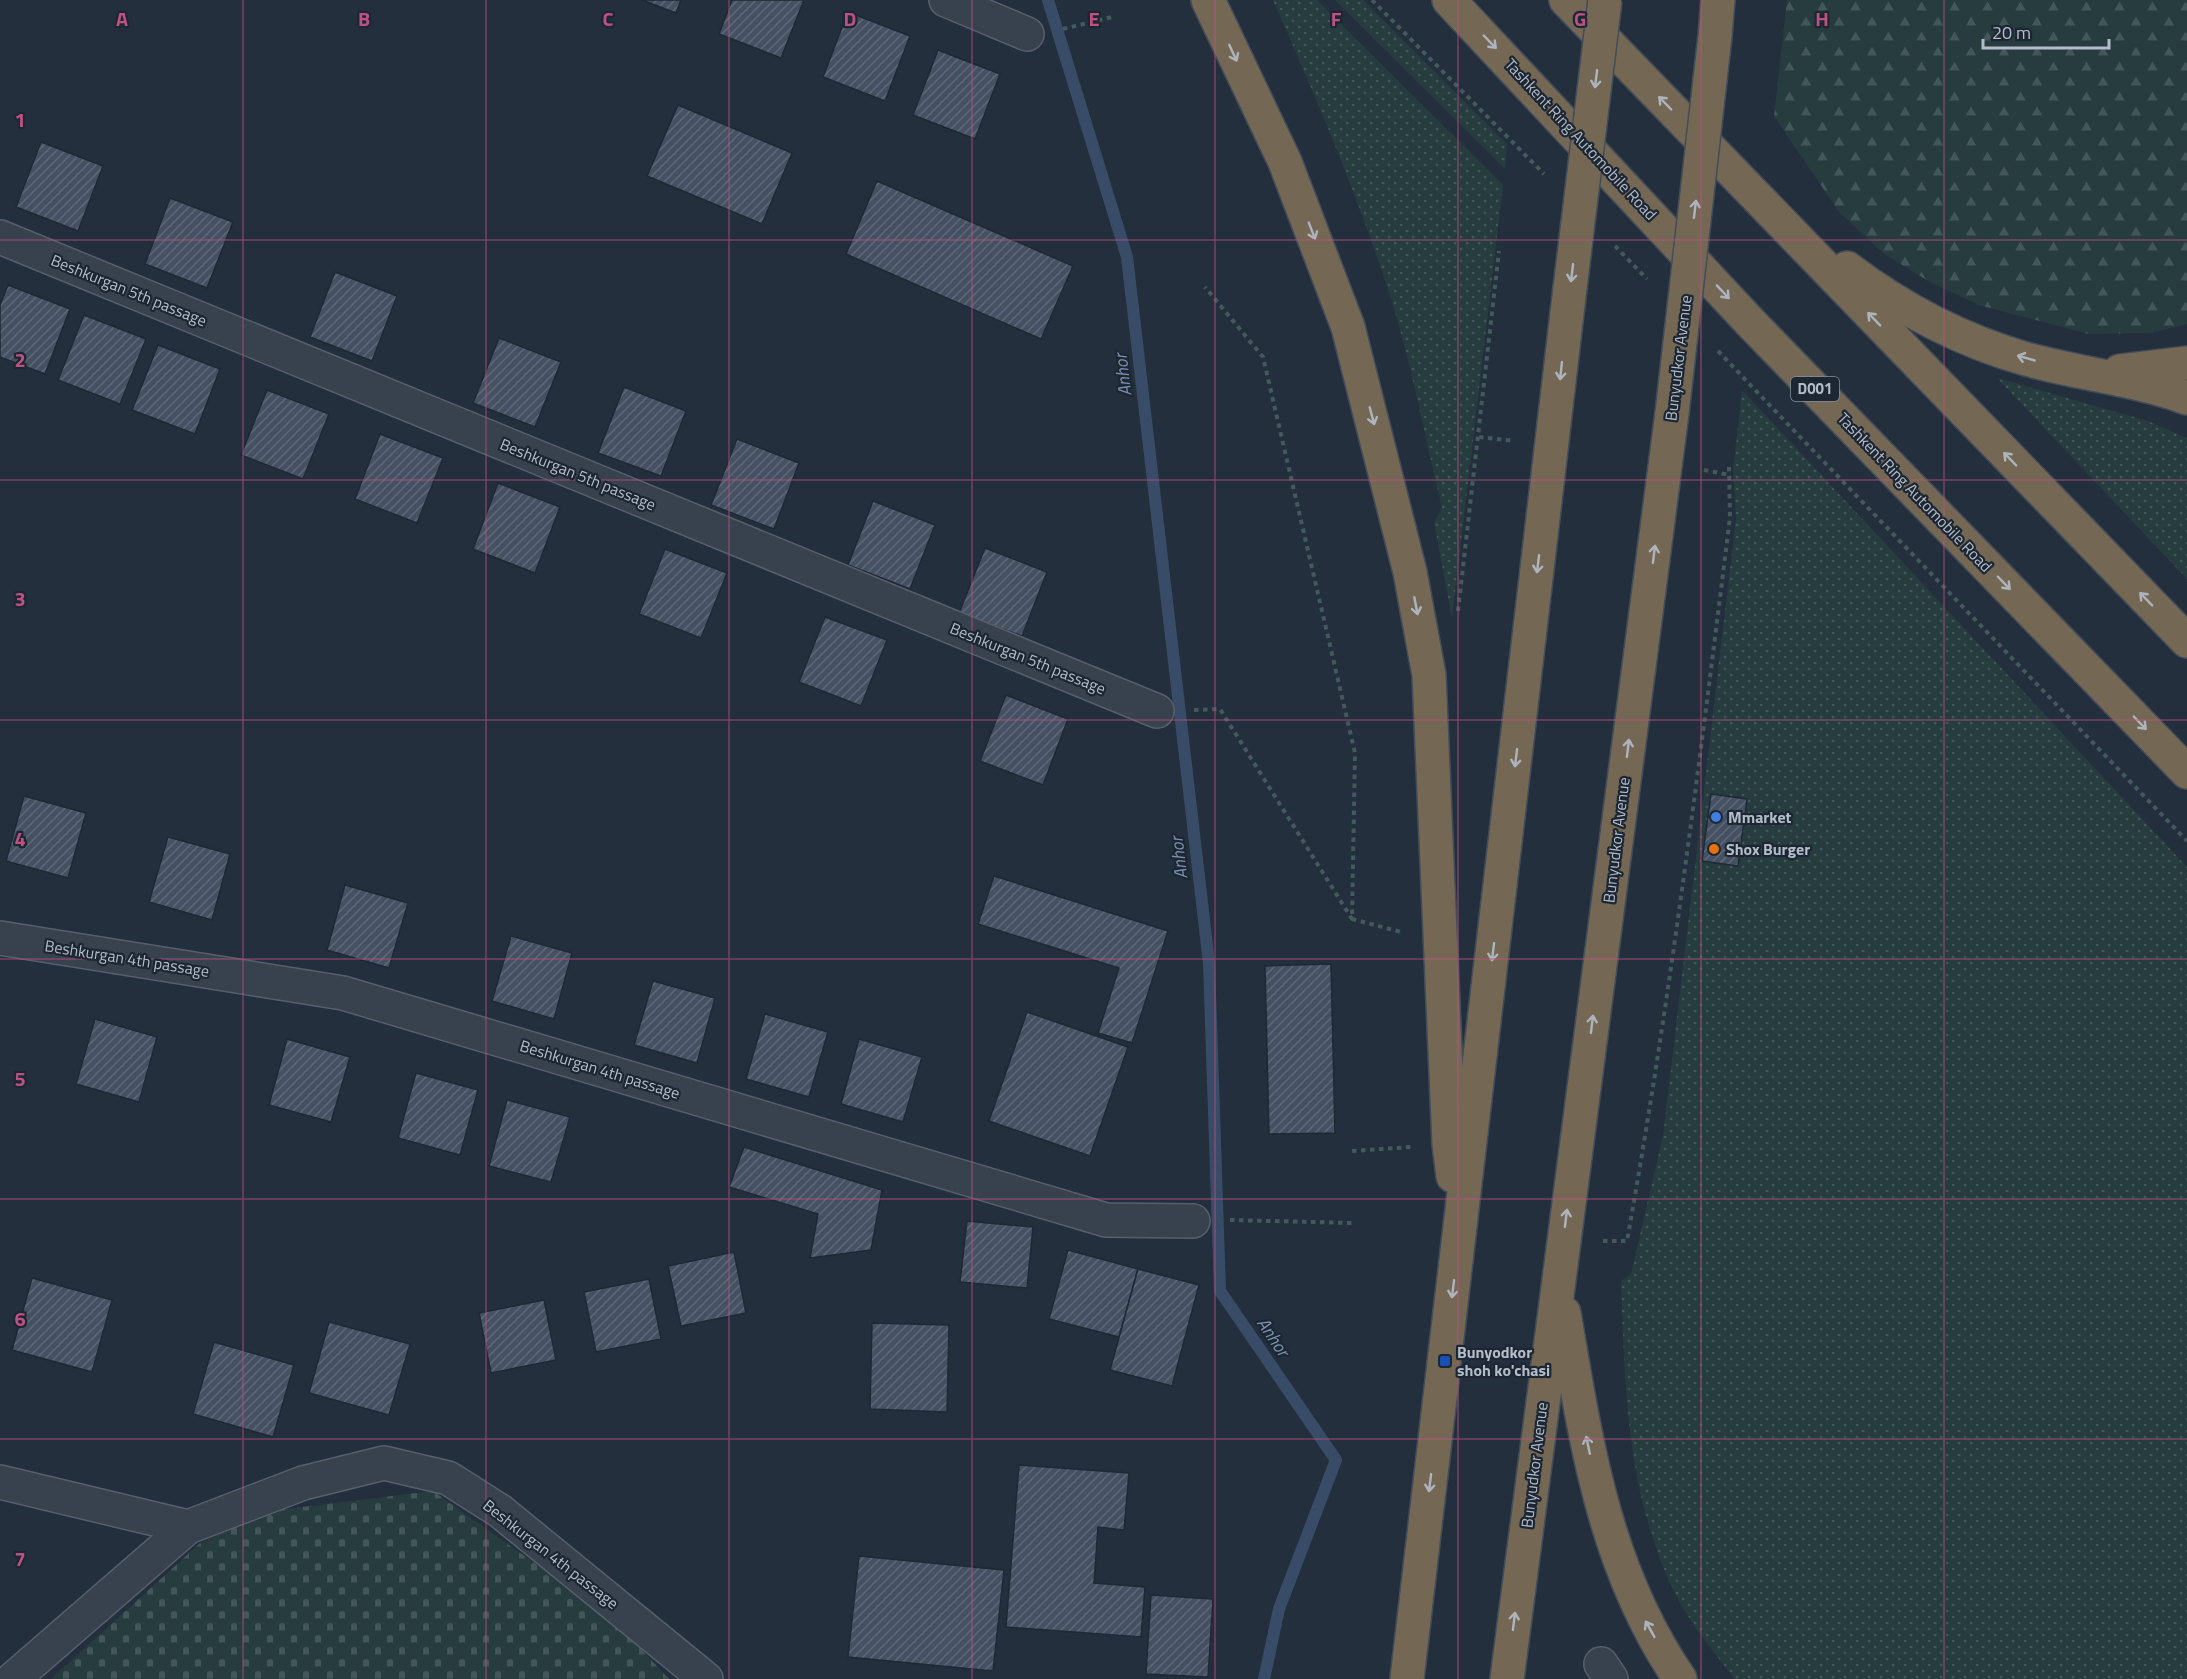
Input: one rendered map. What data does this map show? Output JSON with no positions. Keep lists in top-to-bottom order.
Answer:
{
  "streets": {
    "highway": ["Tashkent Ring Automobile Road", "Bunyudkor Avenue", "D001"],
    "street": ["Beshkurgan 5th passage", "Beshkurgan 4th passage"]
  },
  "water": ["Anhor"],
  "places": {
    "other": ["Mmarket", "Shox Burger"],
    "transit": ["Bunyodkor shoh ko'chasi"]
  },
  "scale_bar": "20 m",
  "grid": {
    "columns": [
      "A",
      "B",
      "C",
      "D",
      "E",
      "F",
      "G",
      "H"
    ],
    "rows": [
      "1",
      "2",
      "3",
      "4",
      "5",
      "6",
      "7"
    ]
  }
}
